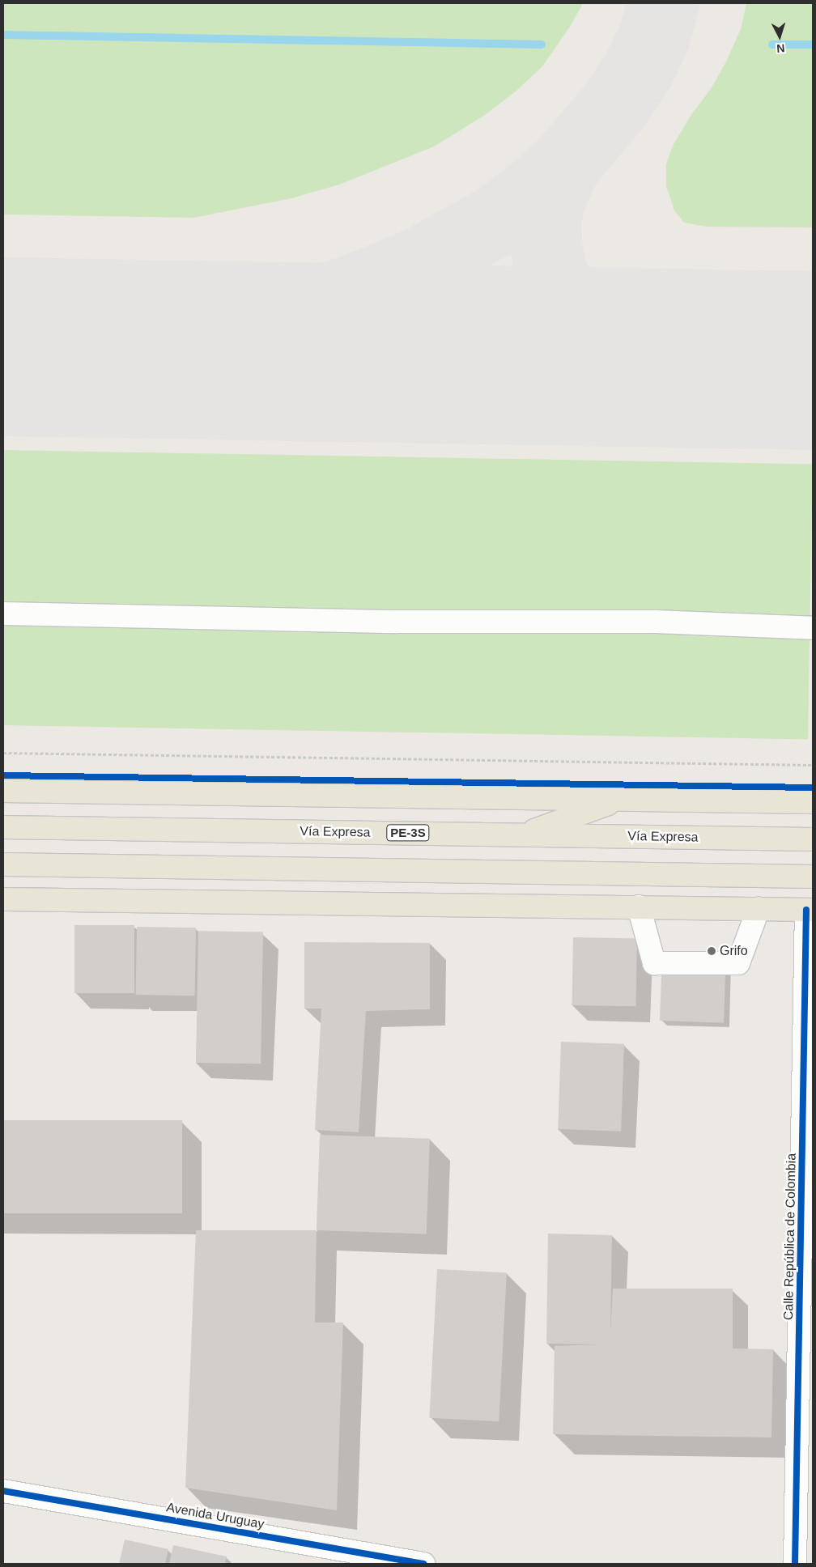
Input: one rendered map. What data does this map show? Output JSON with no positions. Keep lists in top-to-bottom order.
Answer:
{
  "streets": {
    "main road": ["Vía Expresa", "PE-3S"],
    "street": ["Calle República de Colombia", "Avenida Uruguay"]
  },
  "places": ["Grifo"],
  "north": "bottom"
}
